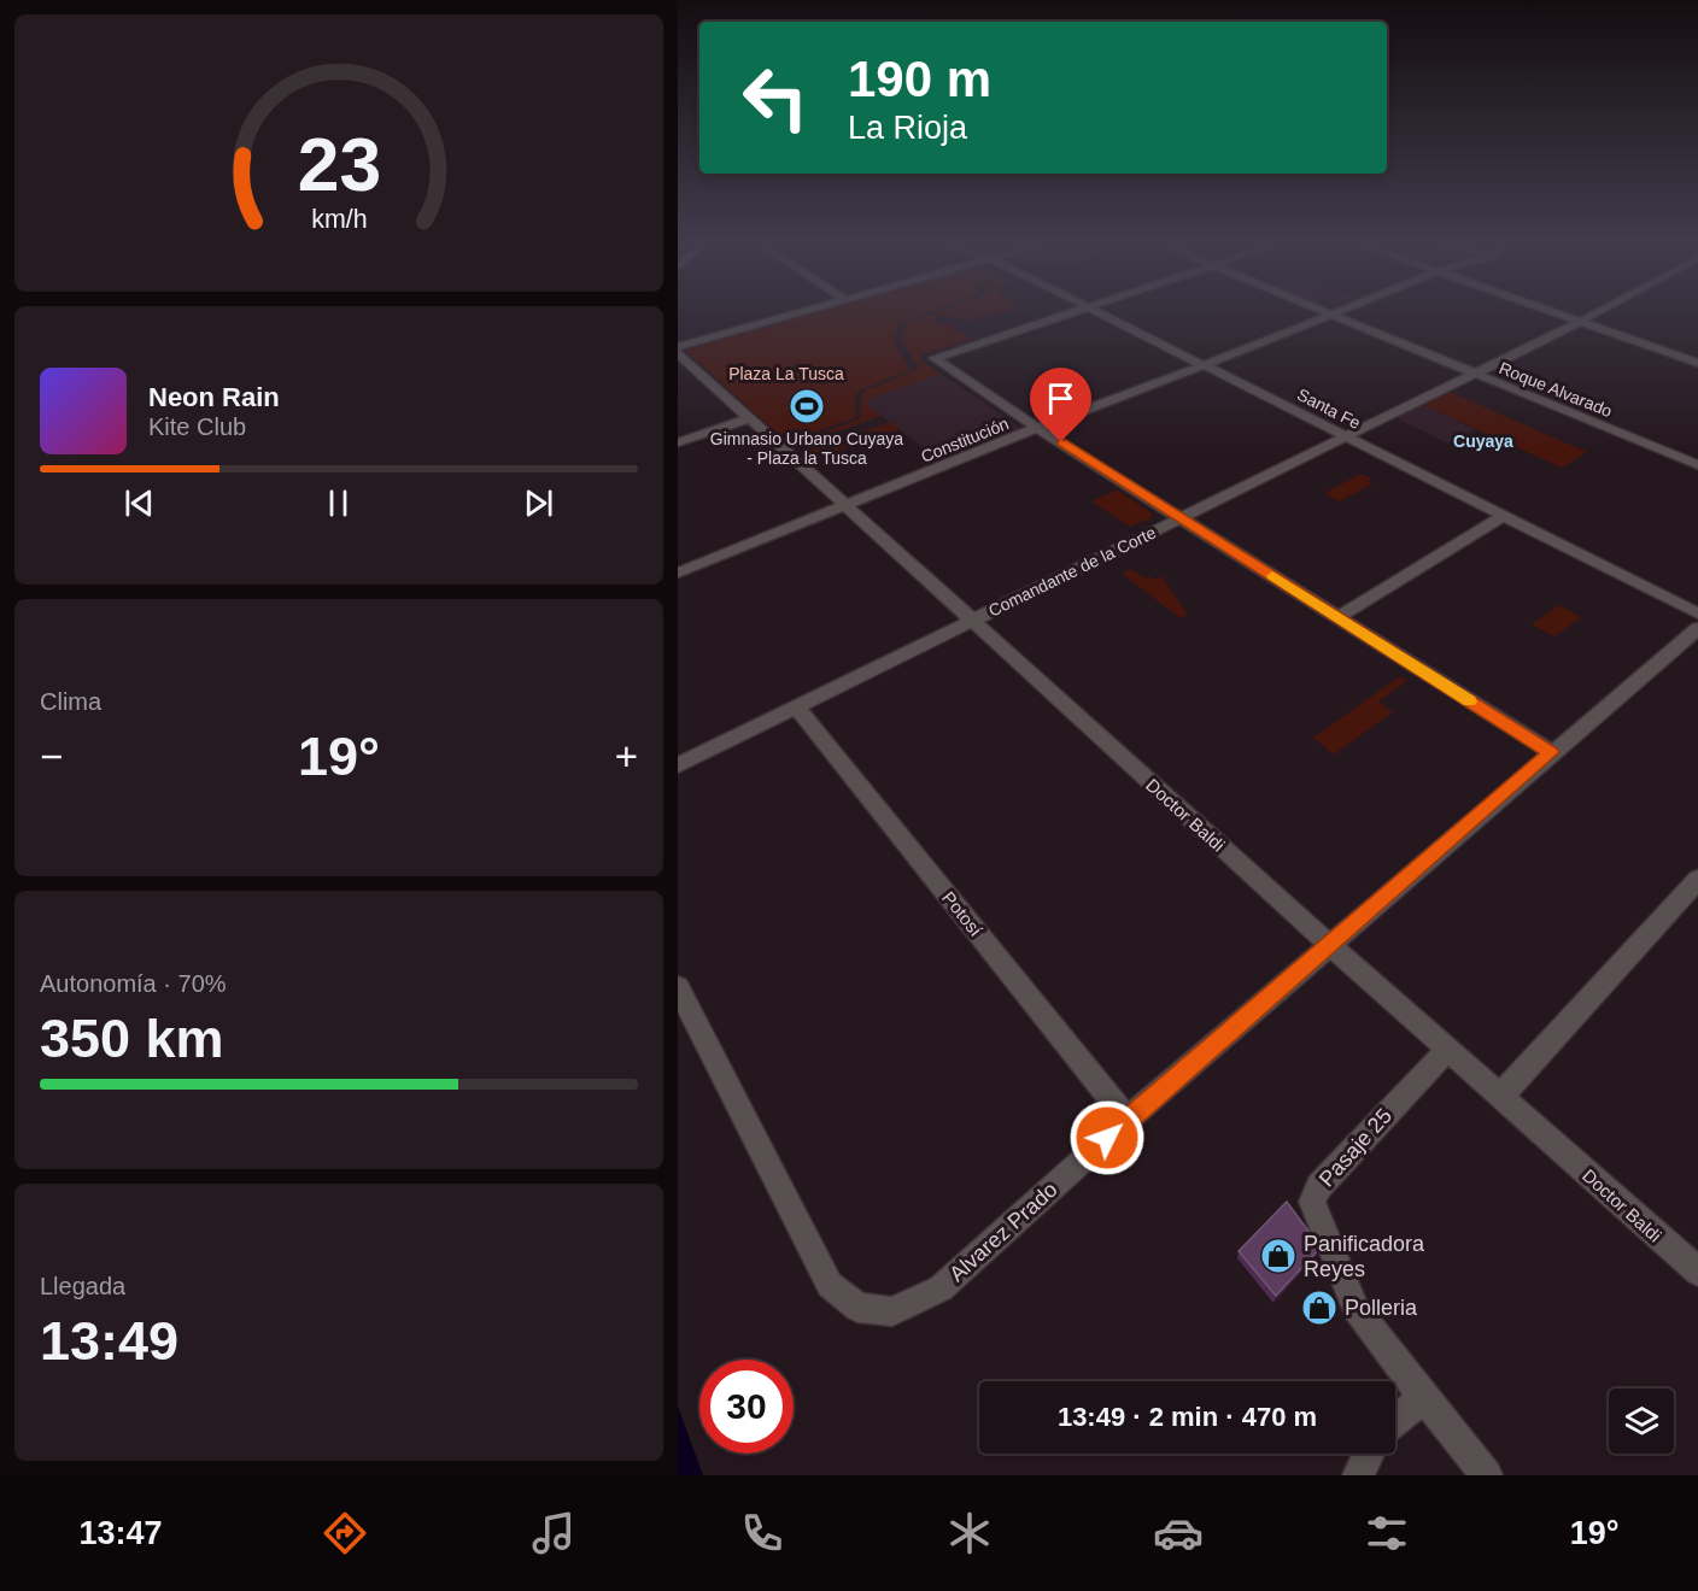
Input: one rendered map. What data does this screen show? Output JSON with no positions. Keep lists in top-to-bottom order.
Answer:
{
  "streets": {
    "street": [
      "Roque Alvarado",
      "Santa Fe",
      "Constitución",
      "Comandante de la Corte",
      "Doctor Baldi",
      "Potosí",
      "Pasaje 25",
      "Alvarez Prado"
    ]
  },
  "crossings": [
    ["Roque Alvarado", "Constitución"],
    ["Roque Alvarado", "Comandante de la Corte"],
    ["Santa Fe", "Constitución"],
    ["Santa Fe", "Comandante de la Corte"],
    ["Constitución", "Doctor Baldi"],
    ["Comandante de la Corte", "Doctor Baldi"],
    ["Comandante de la Corte", "Potosí"],
    ["Doctor Baldi", "Pasaje 25"],
    ["Doctor Baldi", "Alvarez Prado"],
    ["Potosí", "Alvarez Prado"]
  ],
  "districts": ["Cuyaya"],
  "parks": ["Plaza La Tusca"],
  "places": {
    "sports": ["Gimnasio Urbano Cuyaya - Plaza la Tusca"],
    "shop": ["Panificadora Reyes", "Polleria"]
  },
  "page": {
    "turn": ["190 m", "La Rioja"],
    "song": ["Neon Rain", "Kite Club"],
    "tile": [
      "Clima",
      ["Autonomía · 70%", "350 km"],
      ["Llegada", "13:49"]
    ],
    "heat": ["−", "19°", "+"],
    "limit": "30",
    "trip": "13:49 · 2 min · 470 m",
    "tabs": ["13:47", "19°"],
    "gauge": ["23", "km/h"]
  }
}
